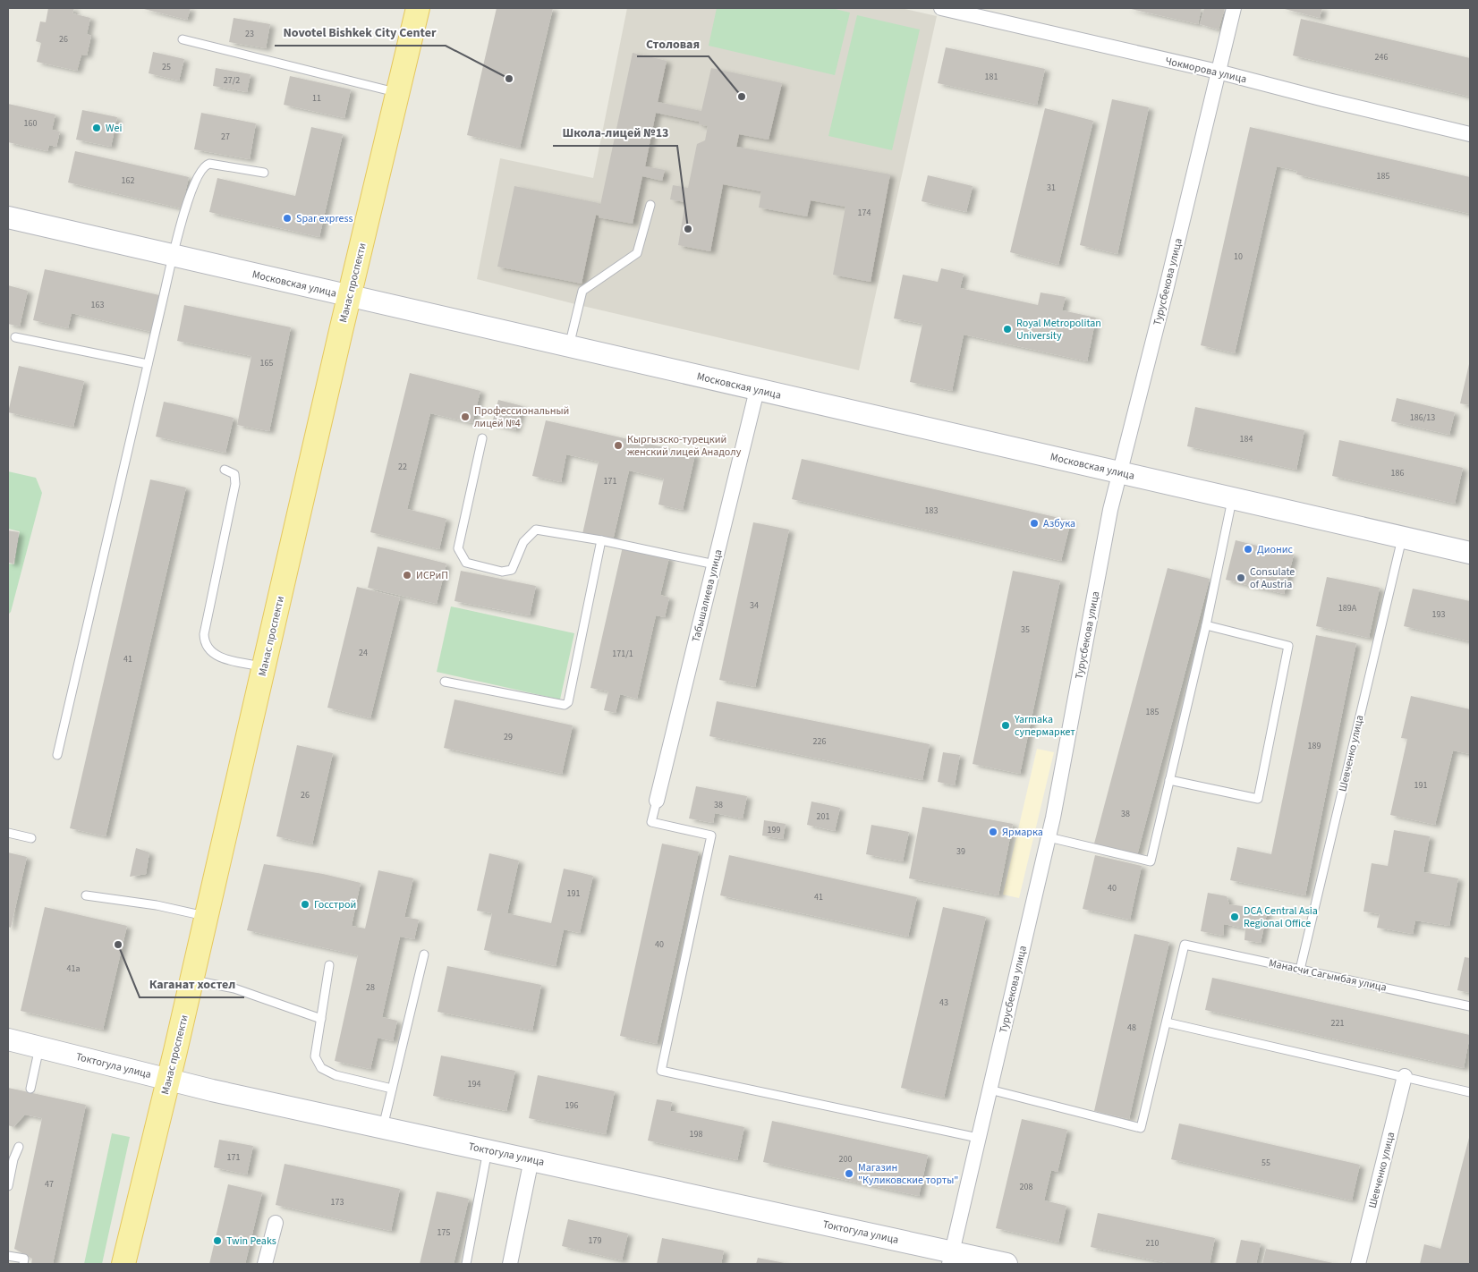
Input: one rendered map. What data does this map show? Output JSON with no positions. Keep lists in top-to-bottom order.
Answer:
{
  "streets": {
    "main road": ["Манас проспекти", "Московская улица", "Токтогула улица"],
    "street": [
      "Чокморова улица",
      "Турусбекова улица",
      "Табышалиева улица",
      "Шевченко улица"
    ],
    "lane": ["Манасчи Сагымбая улица"]
  },
  "crossings": [
    ["Чокморова улица", "Турусбекова улица"],
    ["Турусбекова улица", "Московская улица"],
    ["Турусбекова улица", "Токтогула улица"],
    ["Манас проспекти", "Московская улица"],
    ["Манас проспекти", "Токтогула улица"],
    ["Московская улица", "Табышалиева улица"],
    ["Московская улица", "Шевченко улица"],
    ["Шевченко улица", "Манасчи Сагымбая улица"]
  ],
  "places": [
    "Novotel Bishkek City Center",
    "Столовая",
    "Wei",
    "Spar express",
    "Школа-лицей №13",
    "Royal Metropolitan University",
    "Профессиональный лицей №4",
    "Кыргызско-турецкий женский лицей Анадолу",
    "Азбука",
    "Дионис",
    "ИСРиП",
    "Consulate of Austria",
    "Yarmaka супермаркет",
    "Ярмарка",
    "Госстрой",
    "DCA Central Asia Regional Office",
    "Каганат хостел",
    "Магазин \"Куликовские торты\"",
    "Twin Peaks"
  ],
  "house_numbers": [
    "23",
    "26",
    "246",
    "25",
    "181",
    "27/2",
    "11",
    "160",
    "27",
    "185",
    "162",
    "31",
    "174",
    "10",
    "163",
    "165",
    "186/13",
    "184",
    "22",
    "186",
    "171",
    "183",
    "34",
    "189А",
    "193",
    "35",
    "24",
    "171/1",
    "41",
    "185",
    "29",
    "226",
    "189",
    "191",
    "26",
    "38",
    "38",
    "201",
    "199",
    "39",
    "40",
    "191",
    "41",
    "40",
    "41а",
    "28",
    "43",
    "221",
    "48",
    "194",
    "196",
    "198",
    "171",
    "200",
    "55",
    "47",
    "208",
    "173",
    "175",
    "179",
    "210"
  ]
}
